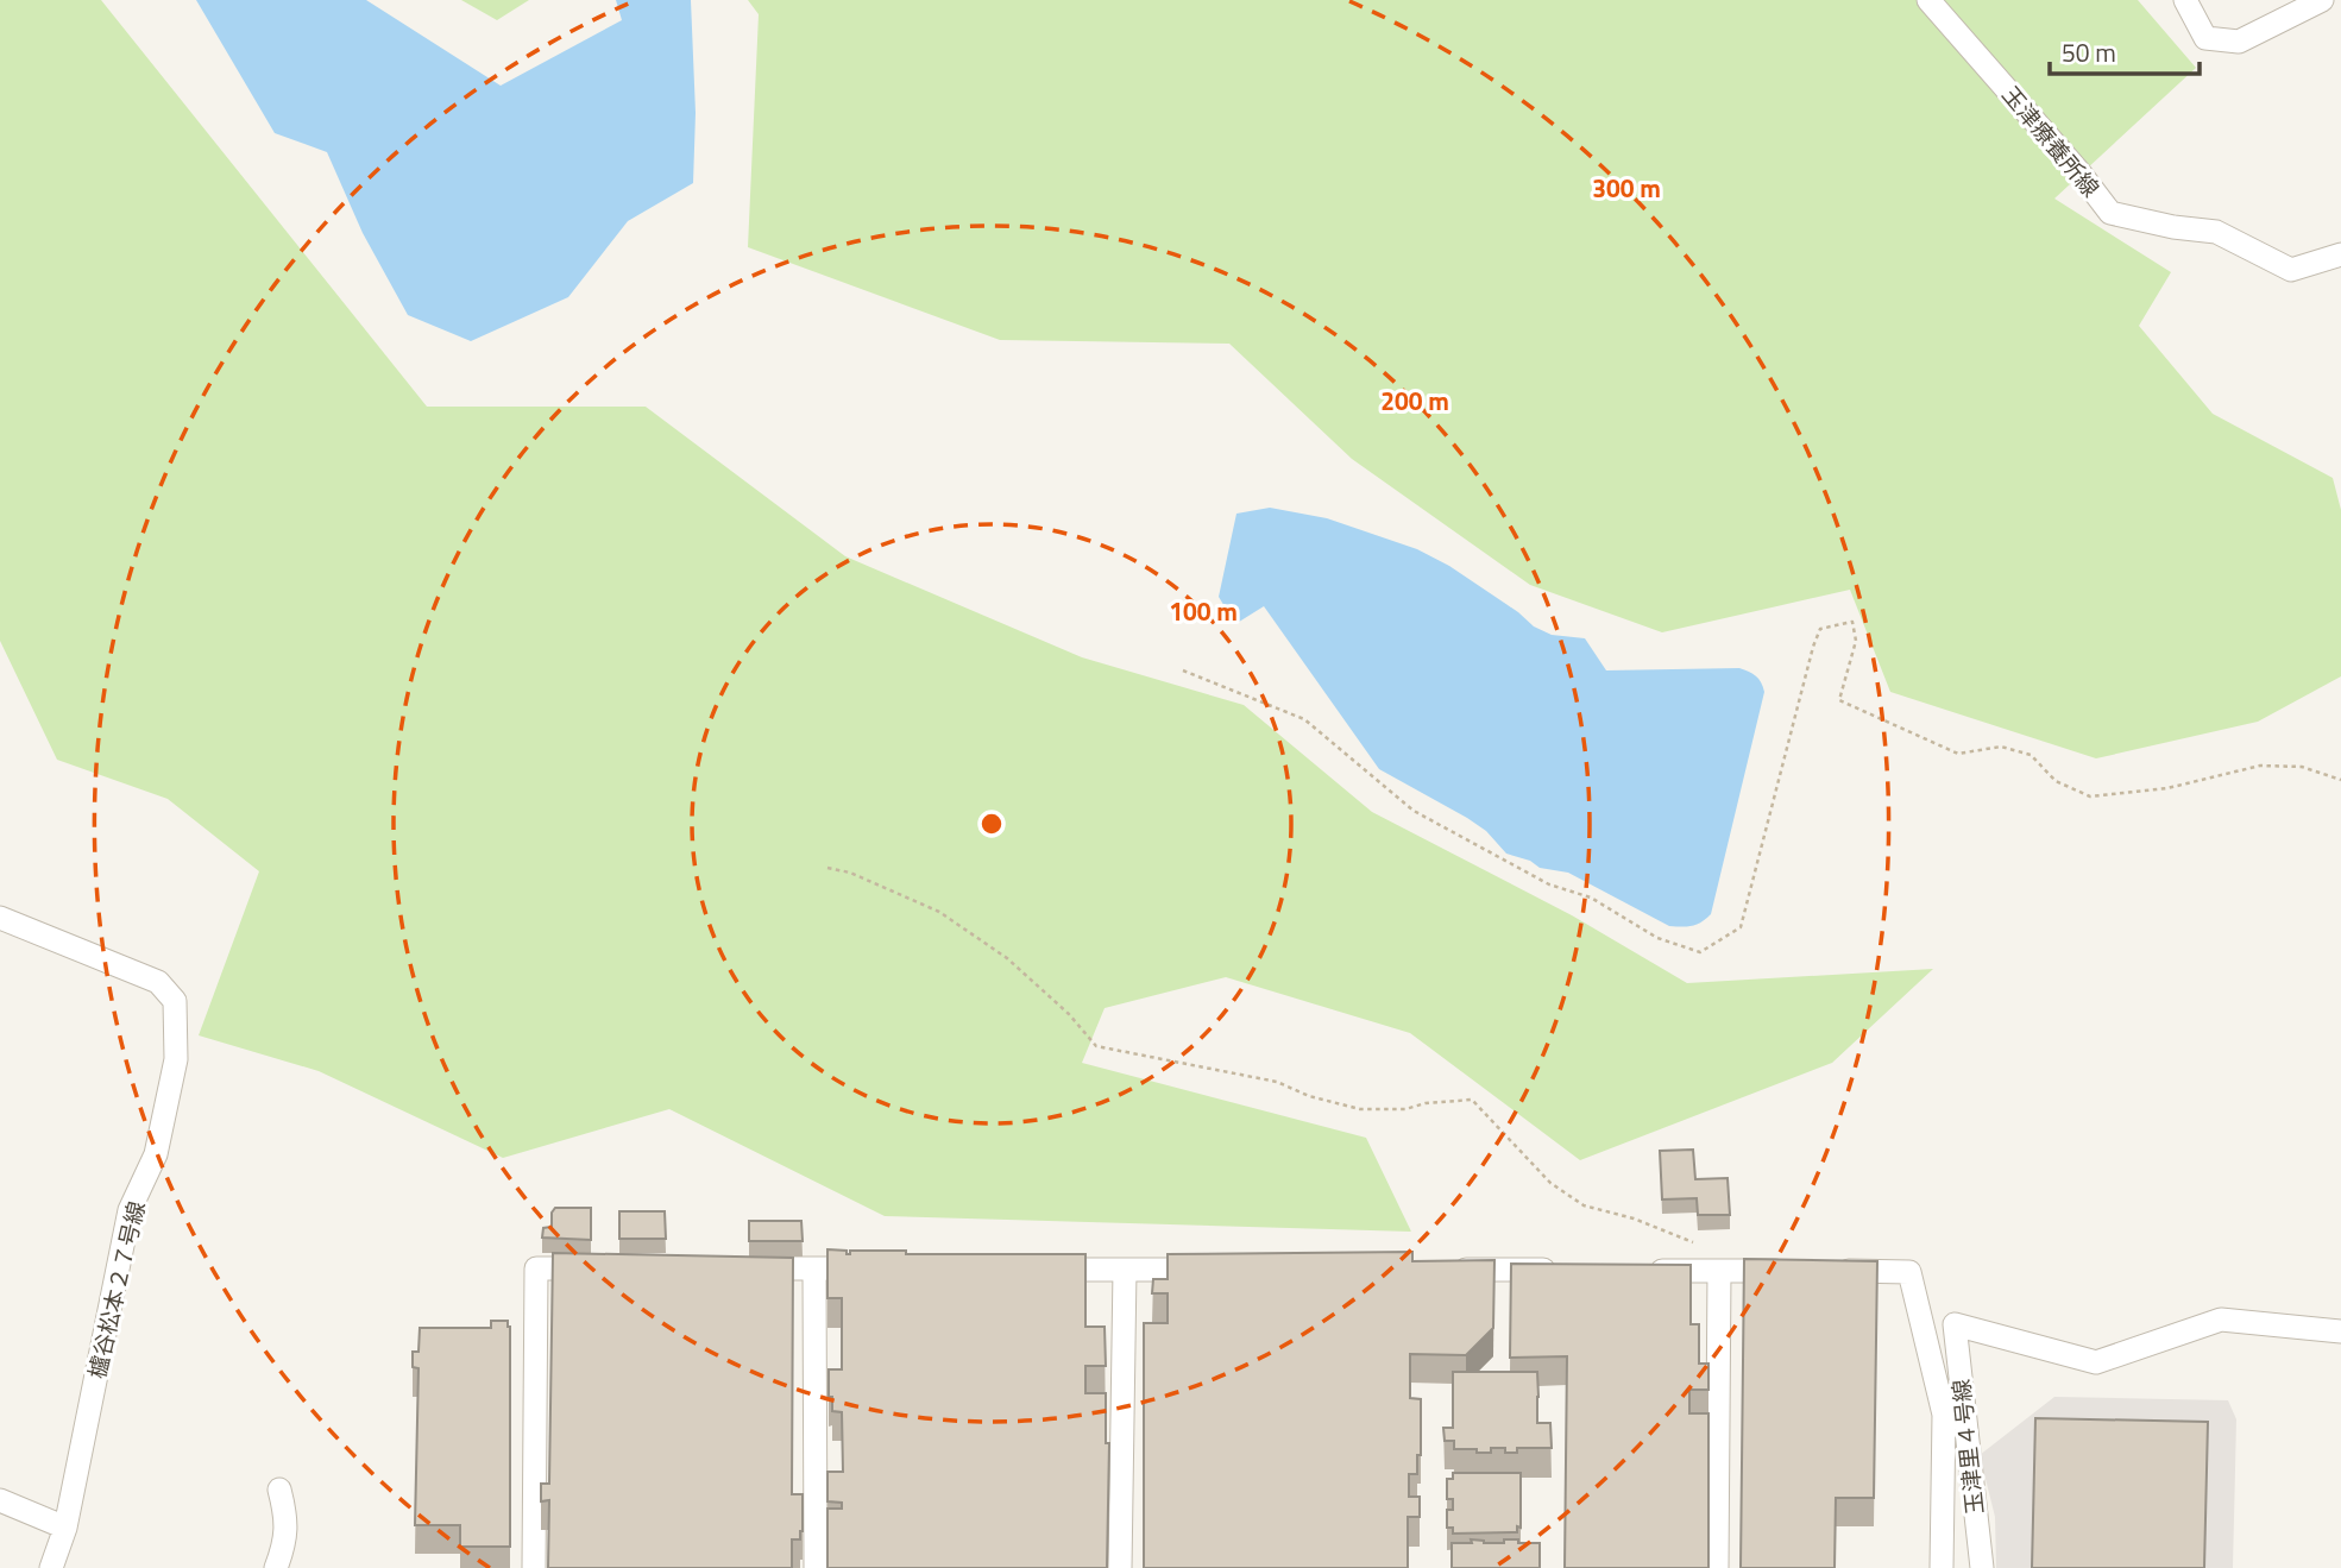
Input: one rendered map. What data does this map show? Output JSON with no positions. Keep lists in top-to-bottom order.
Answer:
{
  "streets": {
    "street": ["玉津療養所線", "櫨谷松本２７号線", "玉津里４号線"]
  },
  "scale_bar": "50 m",
  "rings": ["300 m", "200 m", "100 m"]
}
